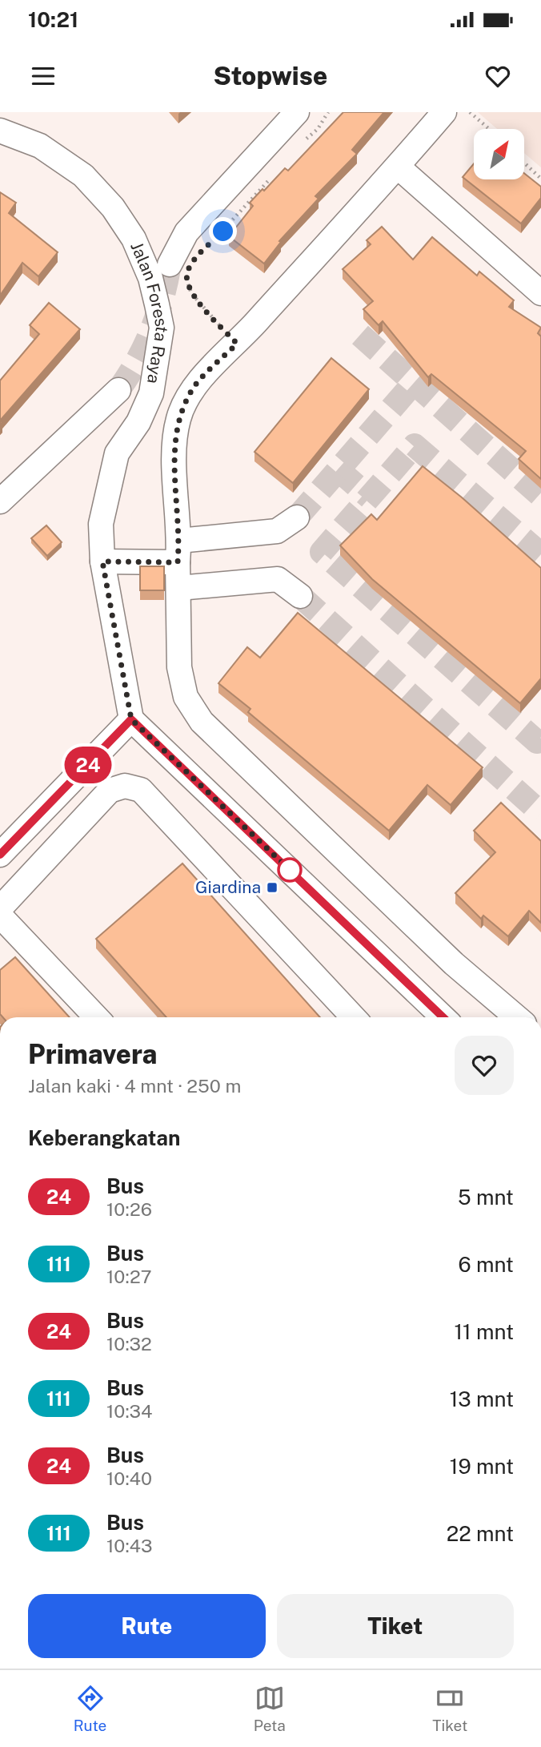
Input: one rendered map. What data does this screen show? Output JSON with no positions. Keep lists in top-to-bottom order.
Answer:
{
  "streets": {
    "street": ["Jalan Foresta Raya"]
  },
  "places": {
    "transit": ["Giardina"]
  },
  "lines": ["bus line 24"],
  "north": "top right",
  "page": {
    "status": "10:21",
    "header": "Stopwise",
    "on_map": "24",
    "heading": [
      ["Primavera", "Jalan kaki · 4 mnt · 250 m"],
      "Keberangkatan"
    ],
    "list": [
      {
        "mark": "24",
        "name": "Bus",
        "note": "10:26",
        "value": "5 mnt"
      },
      {
        "mark": "111",
        "name": "Bus",
        "note": "10:27",
        "value": "6 mnt"
      },
      {
        "mark": "24",
        "name": "Bus",
        "note": "10:32",
        "value": "11 mnt"
      },
      {
        "mark": "111",
        "name": "Bus",
        "note": "10:34",
        "value": "13 mnt"
      },
      {
        "mark": "24",
        "name": "Bus",
        "note": "10:40",
        "value": "19 mnt"
      },
      {
        "mark": "111",
        "name": "Bus",
        "note": "10:43",
        "value": "22 mnt"
      }
    ],
    "buttons": ["Rute", "Tiket"],
    "tabs": ["Rute", "Peta", "Tiket"]
  }
}
